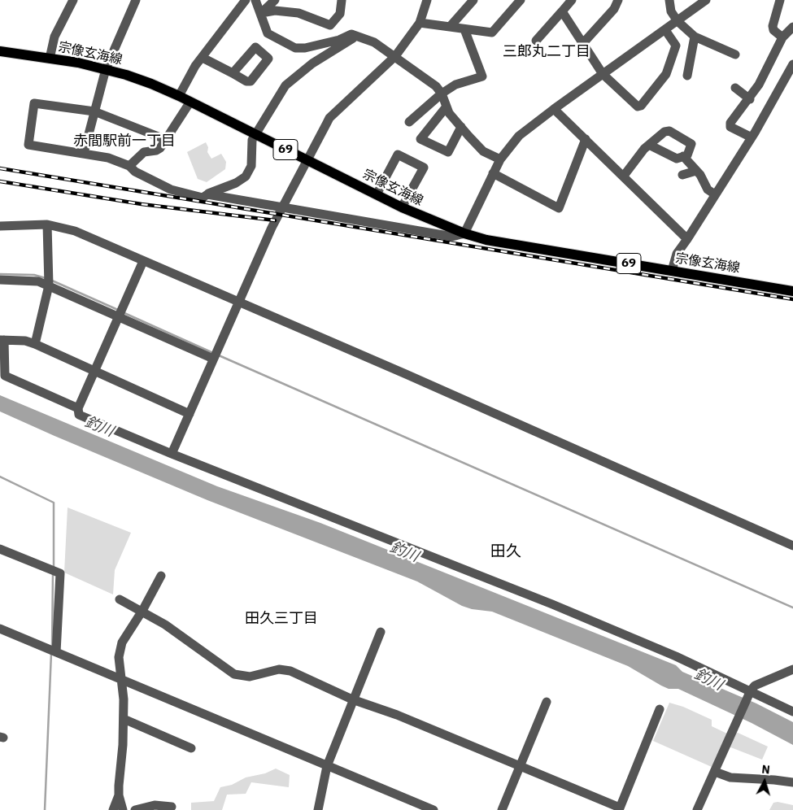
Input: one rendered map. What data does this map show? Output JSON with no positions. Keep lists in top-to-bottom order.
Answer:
{
  "streets": {
    "main road": ["宗像玄海線", "69"]
  },
  "districts": [
    "三郎丸二丁目",
    "赤間駅前一丁目",
    "田久",
    "田久三丁目"
  ],
  "water": ["釣川"],
  "north": "top"
}
